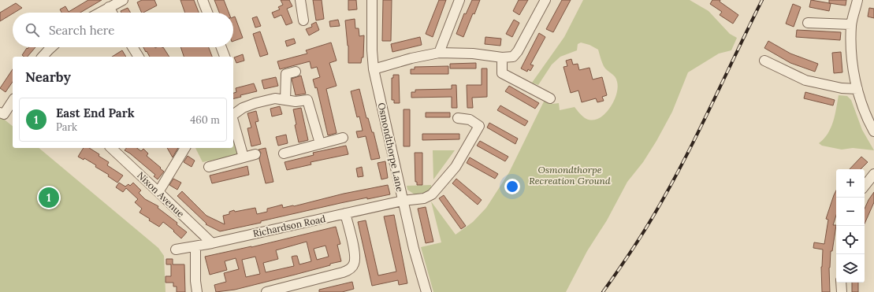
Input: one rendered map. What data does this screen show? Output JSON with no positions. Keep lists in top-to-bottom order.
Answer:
{
  "streets": {
    "street": ["Osmondthorpe Lane", "Nixon Avenue", "Richardson Road"]
  },
  "crossings": [
    ["Osmondthorpe Lane", "Richardson Road"],
    ["Nixon Avenue", "Richardson Road"]
  ],
  "parks": ["Osmondthorpe Recreation Ground"],
  "page": {
    "search": "Search here",
    "heading": "Nearby",
    "list": [
      {
        "mark": "1",
        "name": "East End Park",
        "note": "Park",
        "value": "460 m"
      }
    ],
    "map_buttons": ["+", "−"],
    "pins": "1"
  }
}
